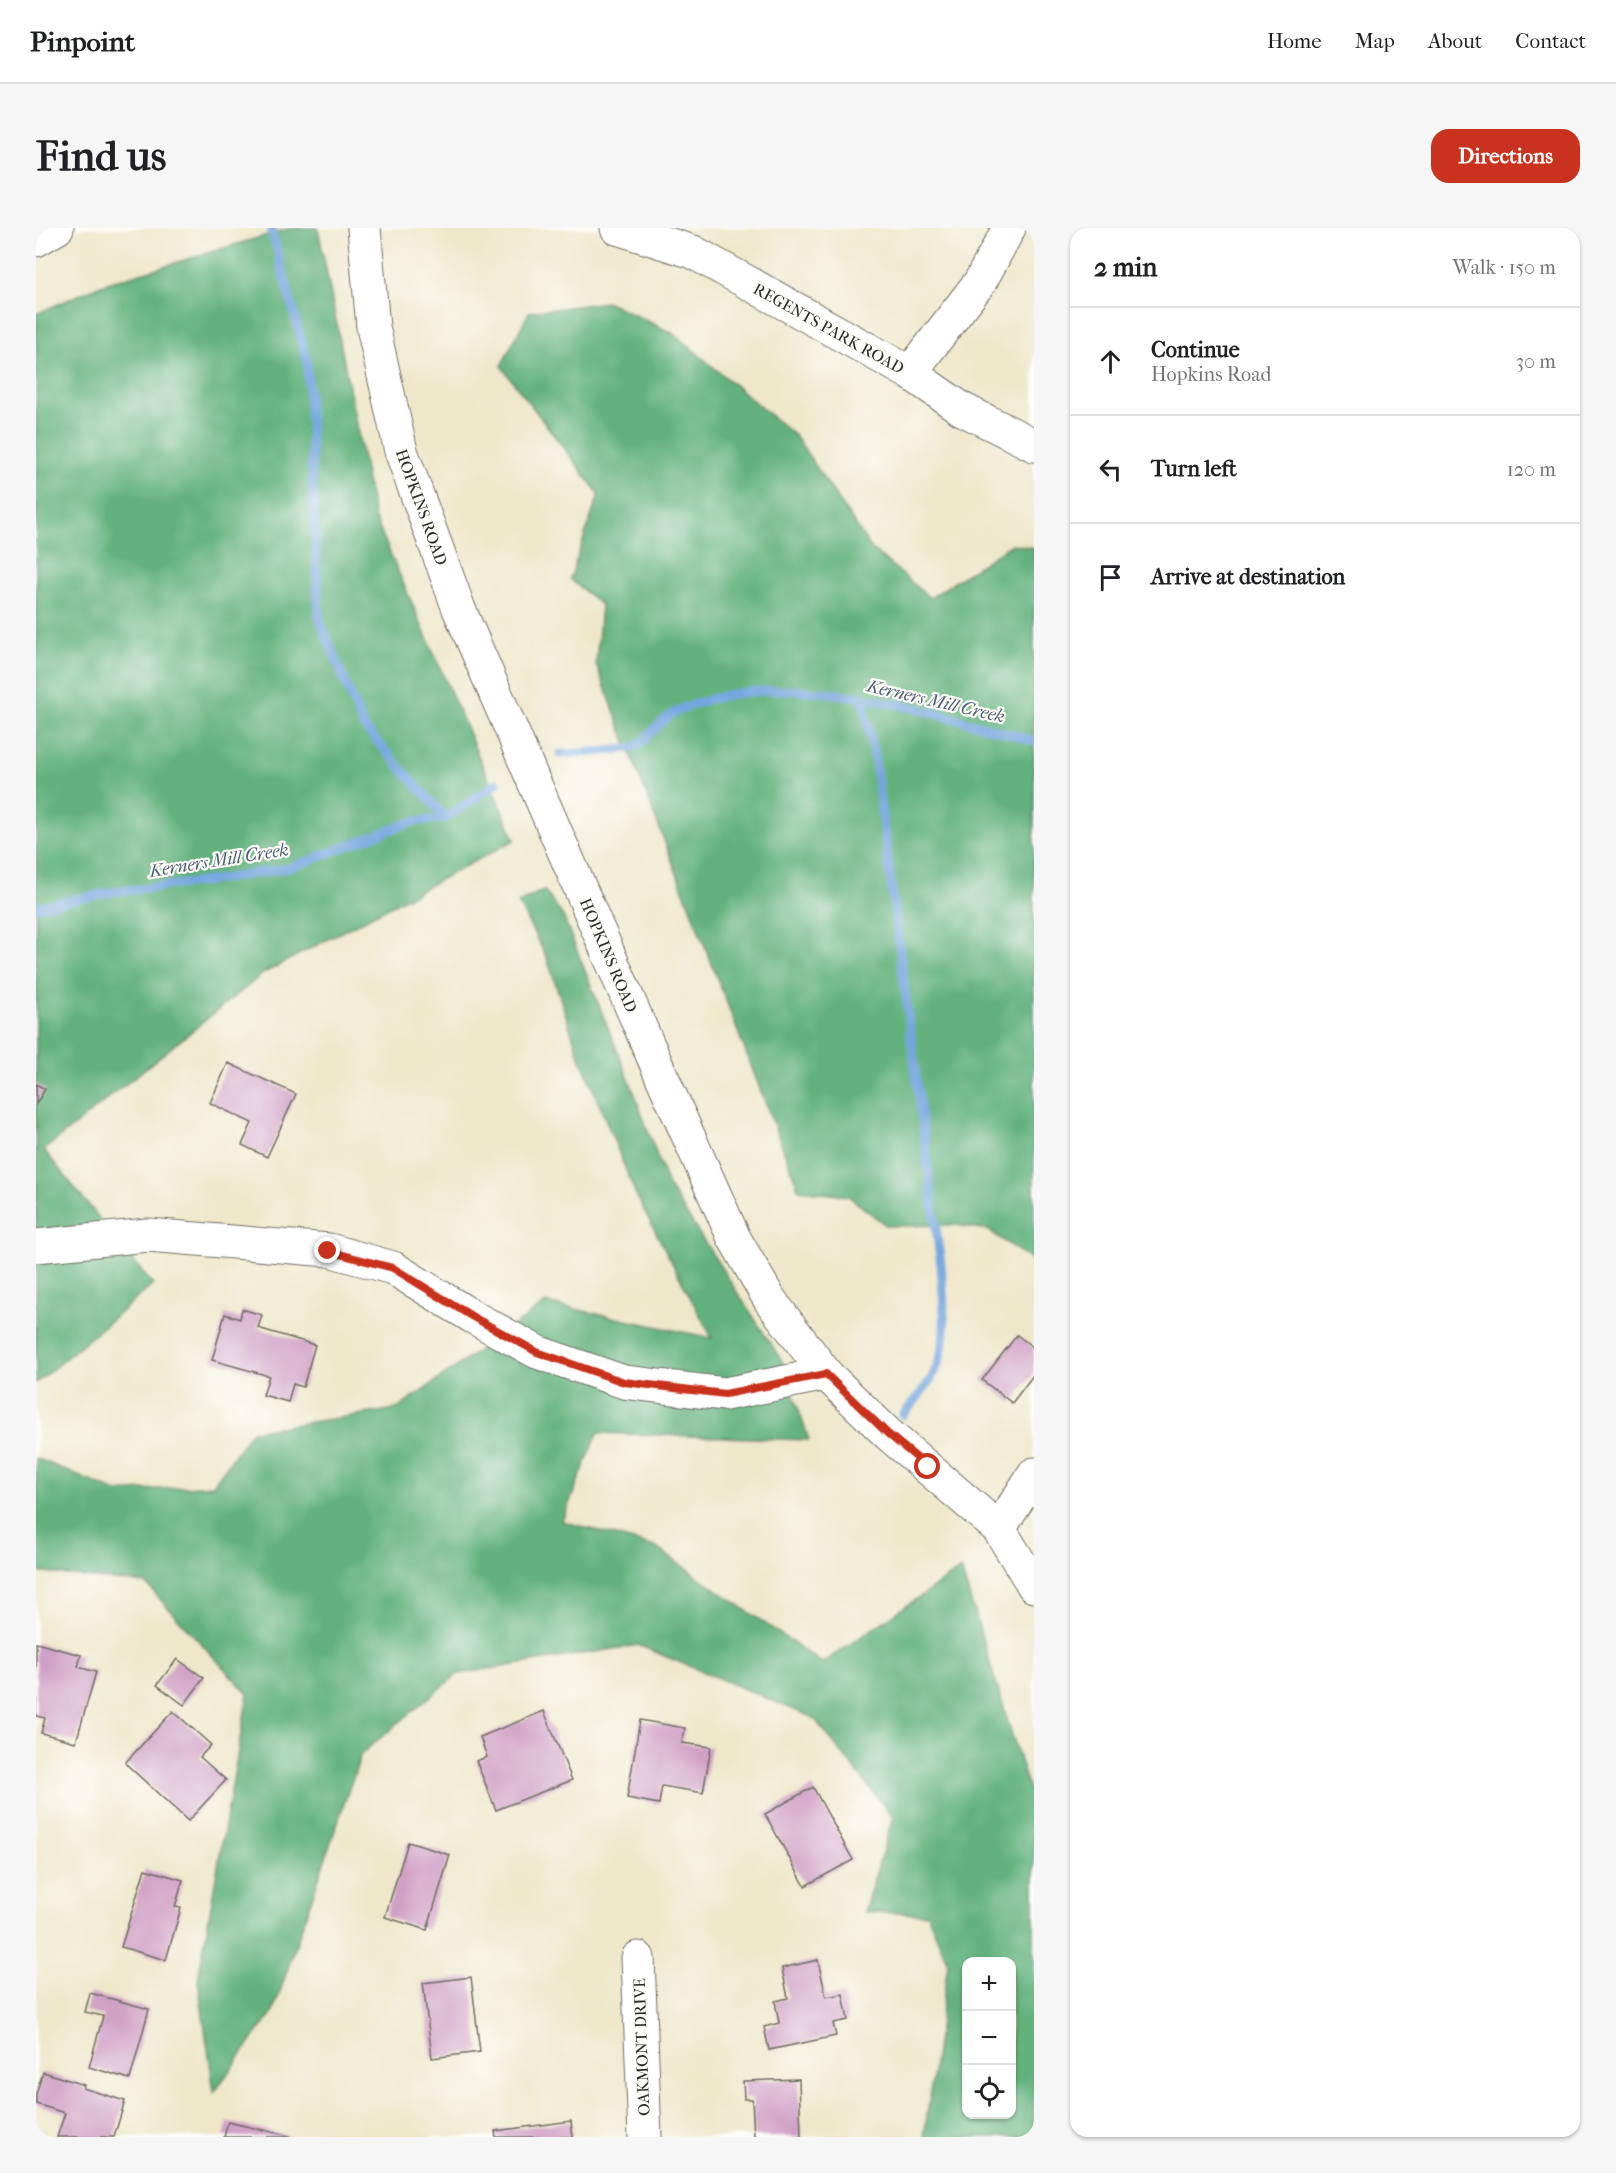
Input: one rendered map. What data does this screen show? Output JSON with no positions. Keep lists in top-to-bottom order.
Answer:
{
  "streets": {
    "main road": ["REGENTS PARK ROAD", "HOPKINS ROAD", "OAKMONT DRIVE"]
  },
  "water": ["Kerners Mill Creek"],
  "page": {
    "header": "Pinpoint",
    "nav": [
      "Home",
      "Map",
      "About",
      "Contact"
    ],
    "buttons": "Directions",
    "title": "Find us",
    "heading": ["2 min", "Walk · 150 m"],
    "list": [
      ["Continue", "Hopkins Road", "30 m"],
      ["Turn left", "120 m"],
      "Arrive at destination"
    ],
    "map_buttons": ["+", "−"]
  }
}
